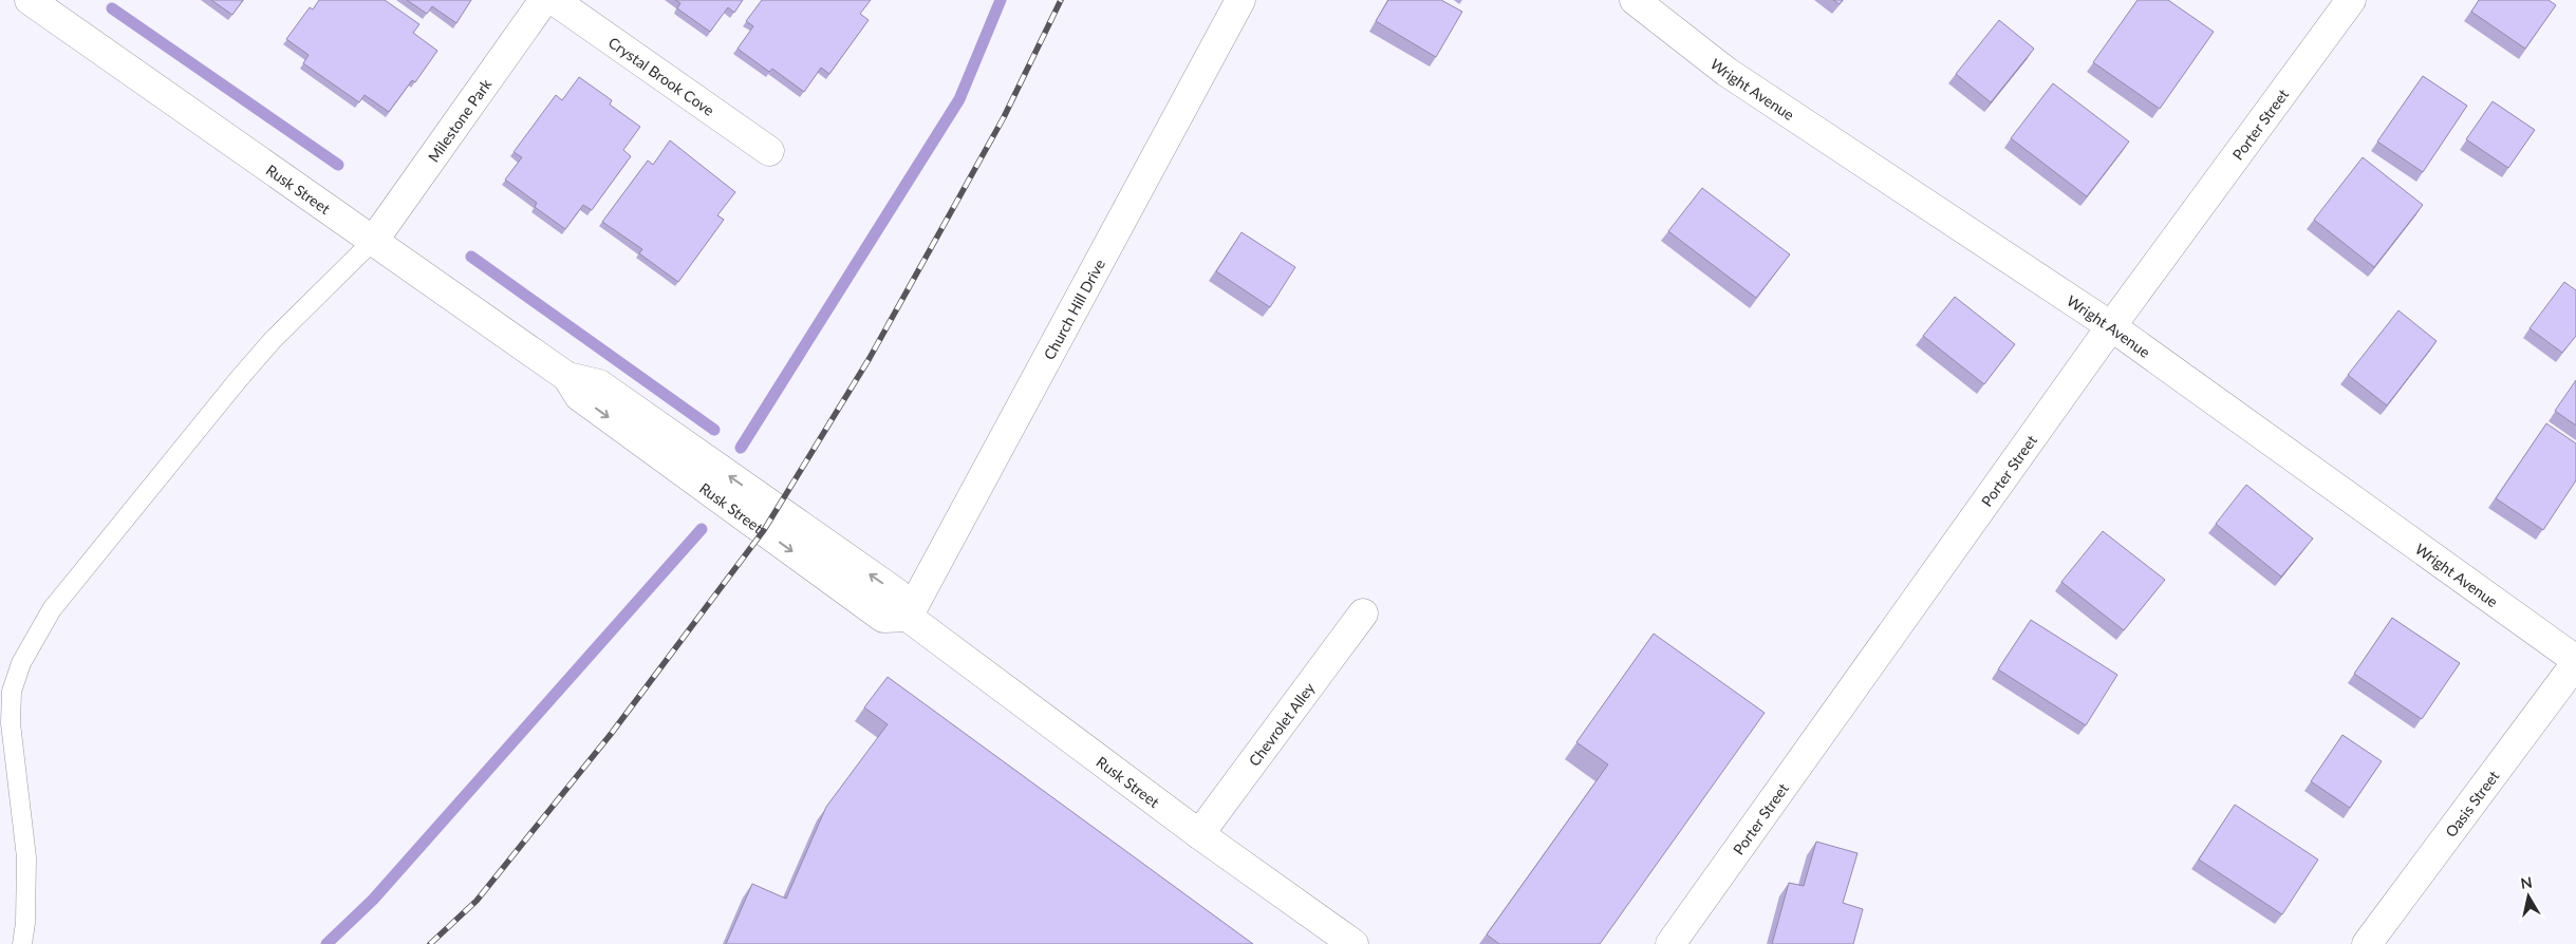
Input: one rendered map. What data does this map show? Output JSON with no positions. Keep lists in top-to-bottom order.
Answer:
{
  "streets": {
    "street": [
      "Crystal Brook Cove",
      "Wright Avenue",
      "Milestone Park",
      "Porter Street",
      "Rusk Street",
      "Church Hill Drive",
      "Chevrolet Alley",
      "Oasis Street"
    ]
  },
  "crossings": [
    ["Wright Avenue", "Porter Street"],
    ["Wright Avenue", "Oasis Street"],
    ["Milestone Park", "Rusk Street"],
    ["Rusk Street", "Church Hill Drive"],
    ["Rusk Street", "Chevrolet Alley"]
  ],
  "north": "top"
}
